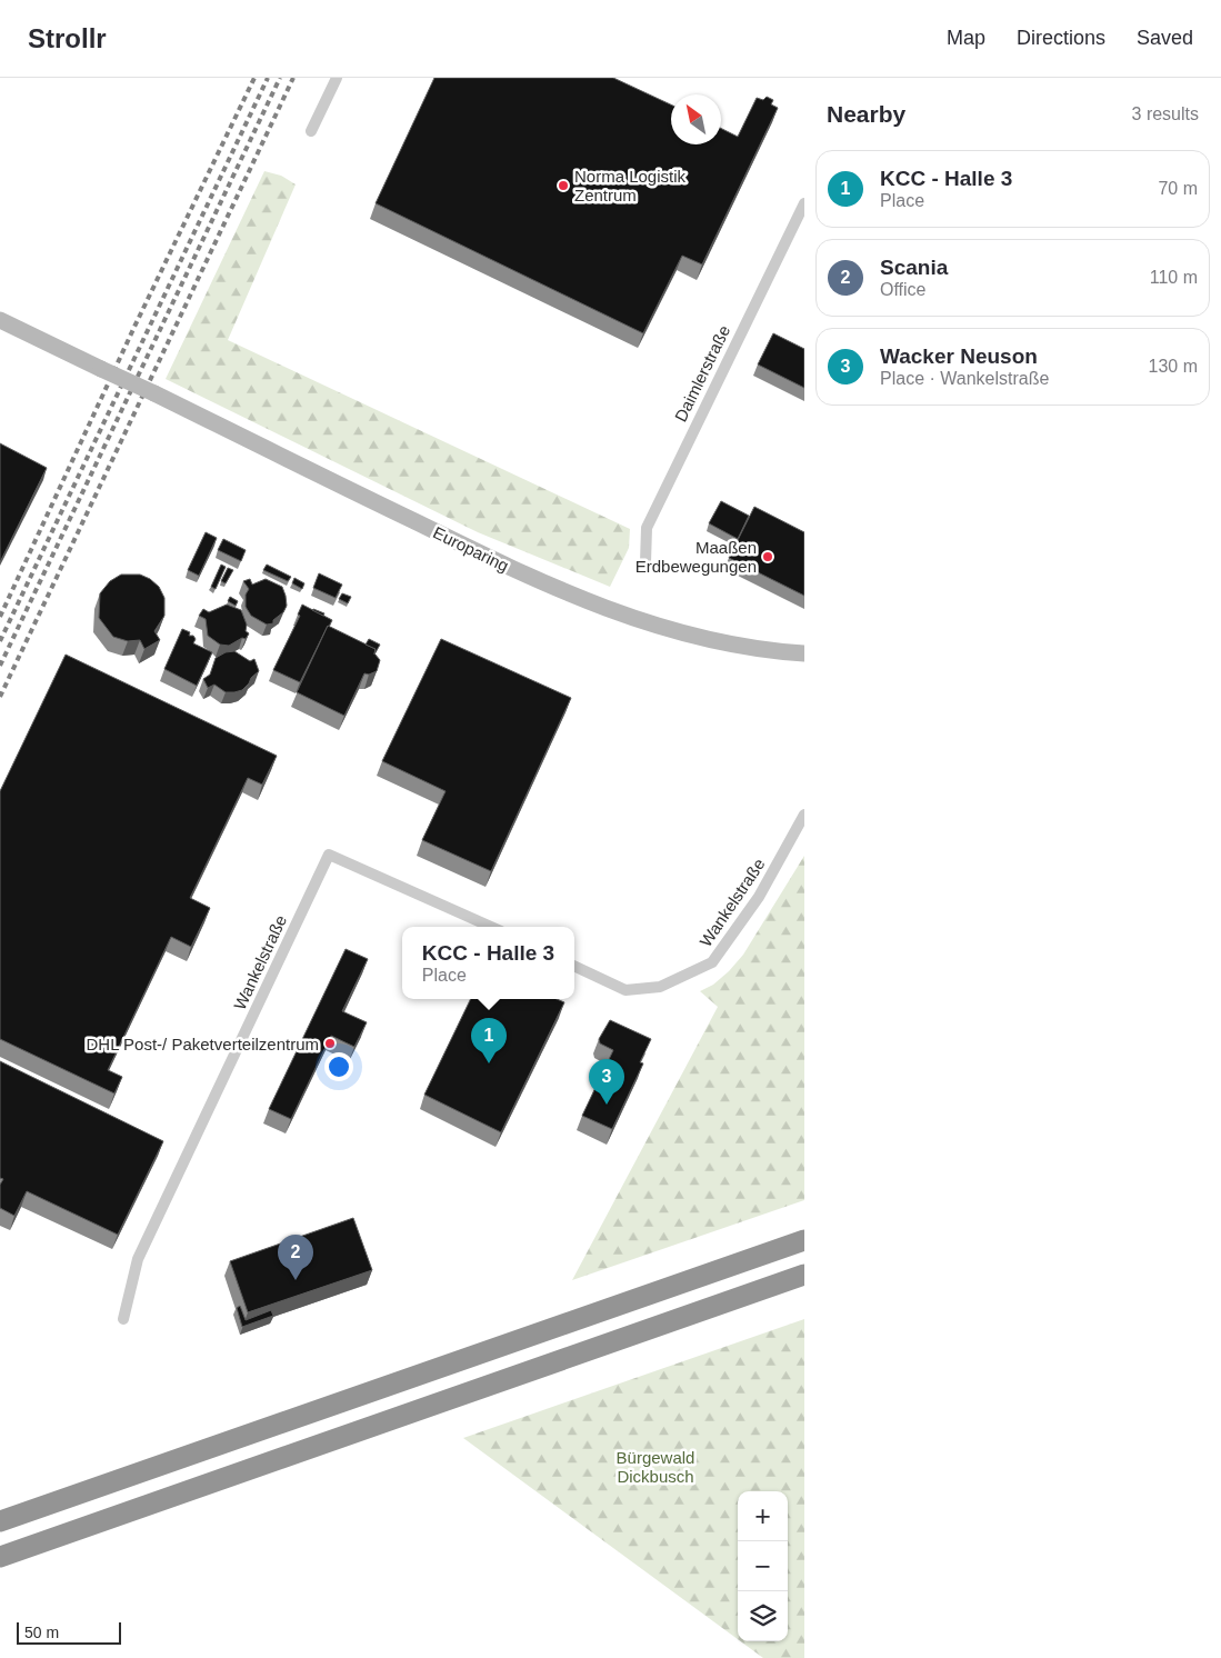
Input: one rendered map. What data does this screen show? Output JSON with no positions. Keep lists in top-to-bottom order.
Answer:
{
  "streets": {
    "street": ["Daimlerstraße", "Europaring", "Wankelstraße"]
  },
  "parks": ["Bürgewald Dickbusch"],
  "places": ["Norma Logistik Zentrum", "Maaßen Erdbewegungen", "DHL Post-/ Paketverteilzentrum"],
  "scale_bar": "50 m",
  "north": "top left",
  "page": {
    "header": "Strollr",
    "nav": ["Map", "Directions", "Saved"],
    "heading": ["Nearby", "3 results"],
    "list": [
      {
        "mark": "1",
        "name": "KCC - Halle 3",
        "note": "Place",
        "value": "70 m"
      },
      {
        "mark": "2",
        "name": "Scania",
        "note": "Office",
        "value": "110 m"
      },
      {
        "mark": "3",
        "name": "Wacker Neuson",
        "note": "Place · Wankelstraße",
        "value": "130 m"
      }
    ],
    "popup": ["KCC - Halle 3", "Place"],
    "pins": ["1", "3", "2"],
    "map_buttons": ["+", "−"],
    "scale": "50 m"
  }
}
